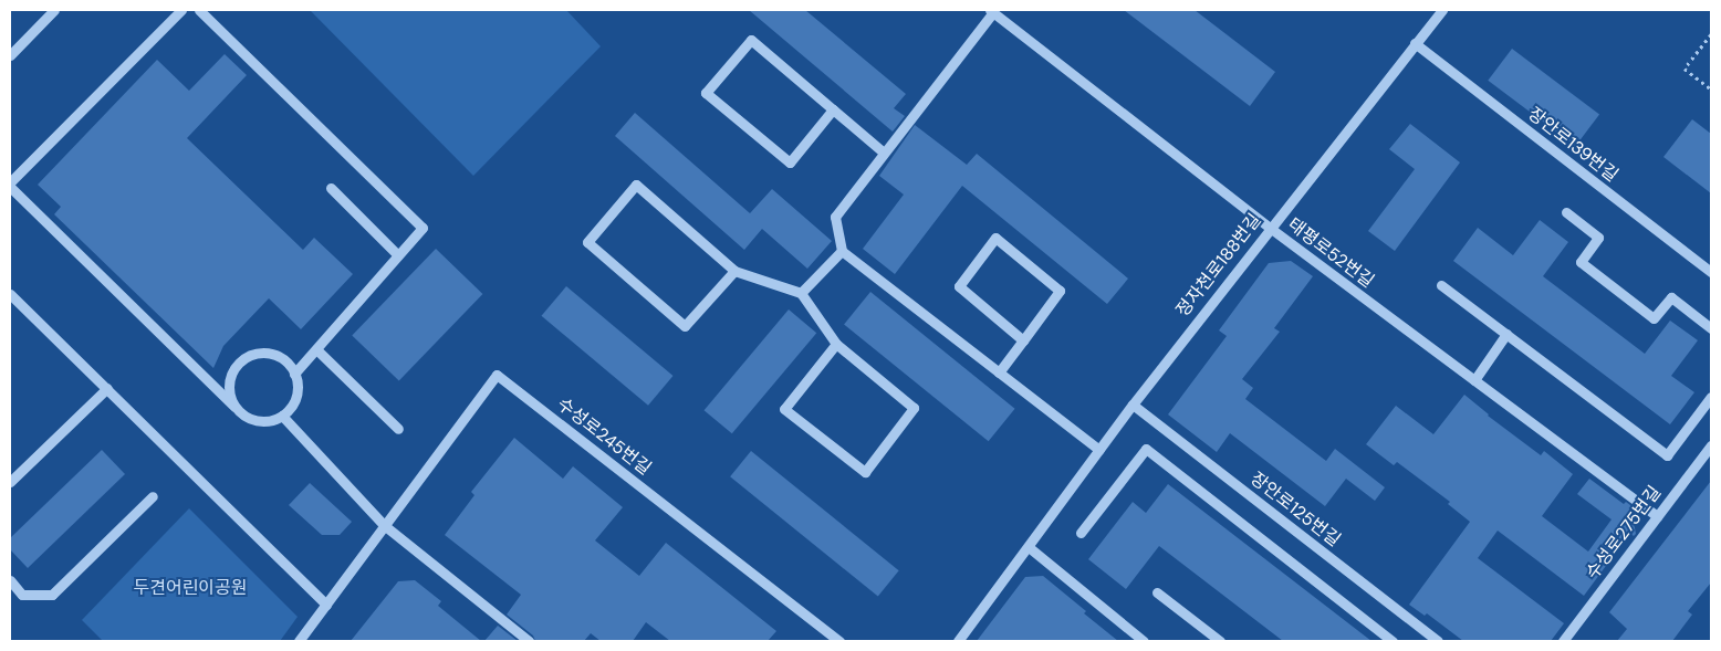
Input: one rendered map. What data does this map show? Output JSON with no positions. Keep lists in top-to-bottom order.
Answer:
{
  "streets": {
    "street": [
      "장안로139번길",
      "태평로52번길",
      "정자천로188번길",
      "수성로245번길",
      "장안로125번길",
      "수성로275번길"
    ]
  },
  "crossings": [
    ["장안로139번길", "정자천로188번길"],
    ["태평로52번길", "정자천로188번길"],
    ["태평로52번길", "수성로275번길"],
    ["정자천로188번길", "장안로125번길"]
  ],
  "parks": ["두견어린이공원"]
}
